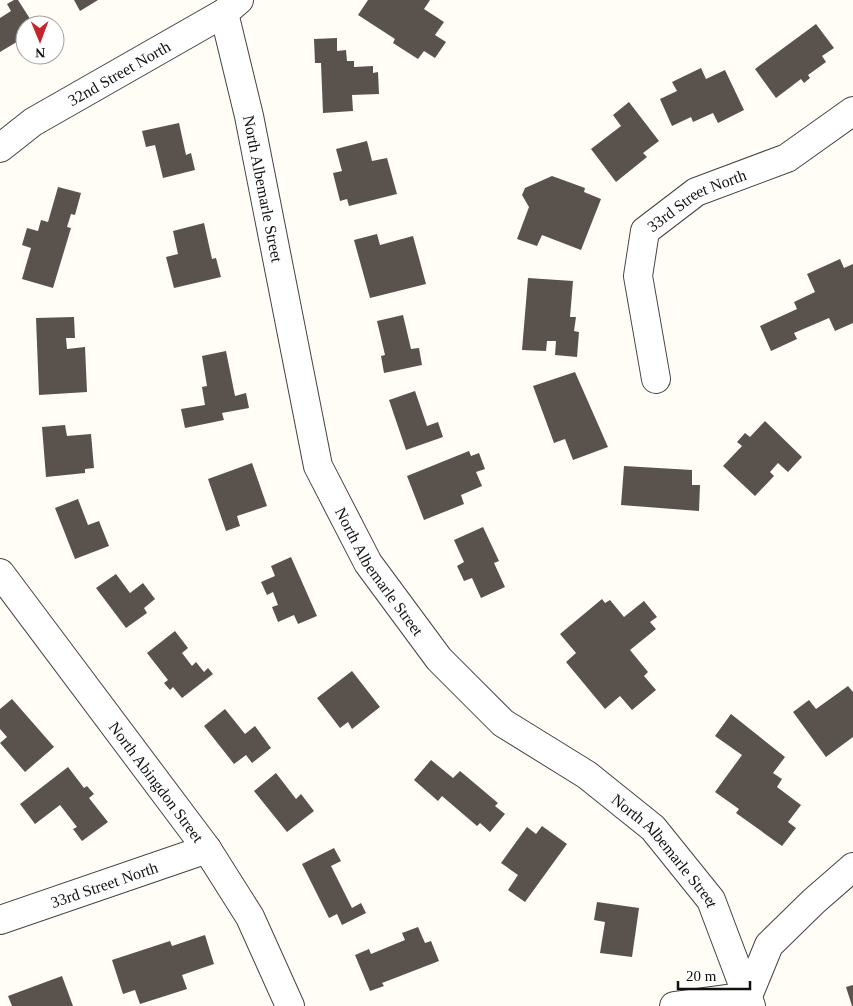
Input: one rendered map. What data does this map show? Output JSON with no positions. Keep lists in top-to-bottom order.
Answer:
{
  "streets": {
    "street": [
      "32nd Street North",
      "North Albemarle Street",
      "33rd Street North",
      "North Abingdon Street"
    ]
  },
  "crossings": [
    ["32nd Street North", "North Albemarle Street"],
    ["33rd Street North", "North Abingdon Street"]
  ],
  "scale_bar": "20 m",
  "north": "bottom"
}
